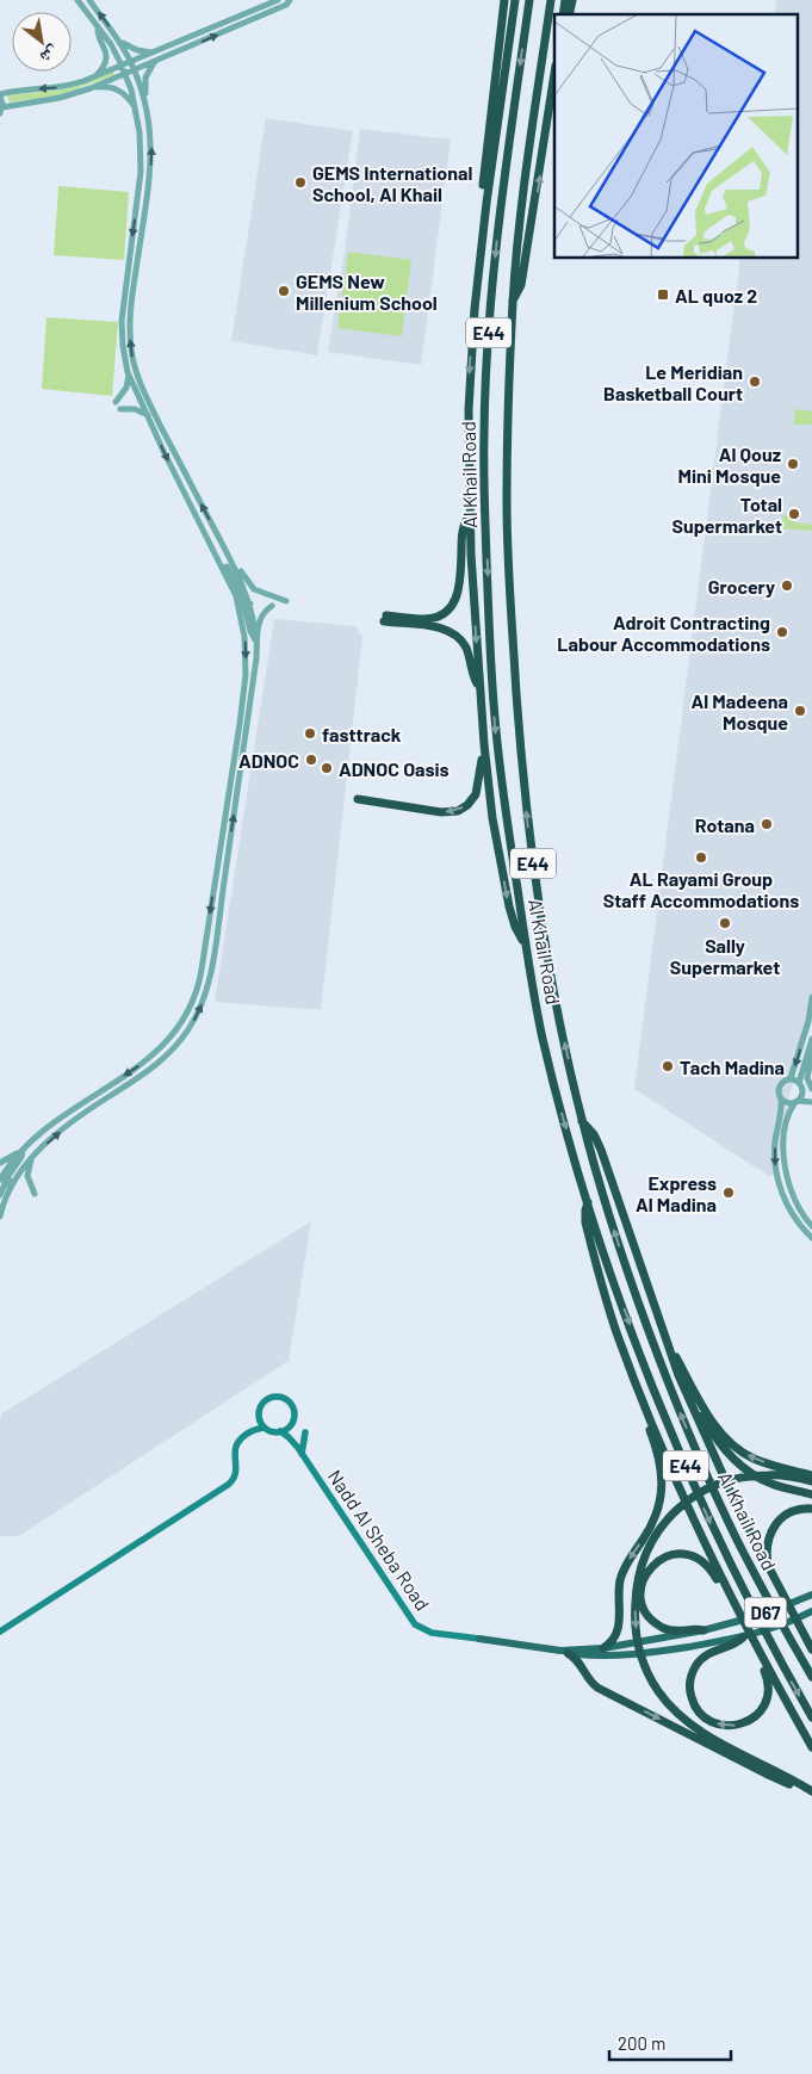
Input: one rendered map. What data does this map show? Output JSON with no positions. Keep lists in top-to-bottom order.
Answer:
{
  "streets": {
    "highway": ["E44", "Al Khail Road"],
    "main road": ["Nadd Al Sheba Road", "D67"]
  },
  "places": {
    "other": [
      "GEMS International School, Al Khail",
      "GEMS New Millenium School",
      "Le Meridian Basketball Court",
      "Al Qouz Mini Mosque",
      "Total Supermarket",
      "Grocery",
      "Adroit Contracting Labour Accommodations",
      "Al Madeena Mosque",
      "fasttrack",
      "ADNOC",
      "ADNOC Oasis",
      "Rotana",
      "AL Rayami Group Staff Accommodations",
      "Sally Supermarket",
      "Tach Madina",
      "Express Al Madina"
    ],
    "transit": ["AL quoz 2"]
  },
  "scale_bar": "200 m",
  "north": "bottom right"
}
